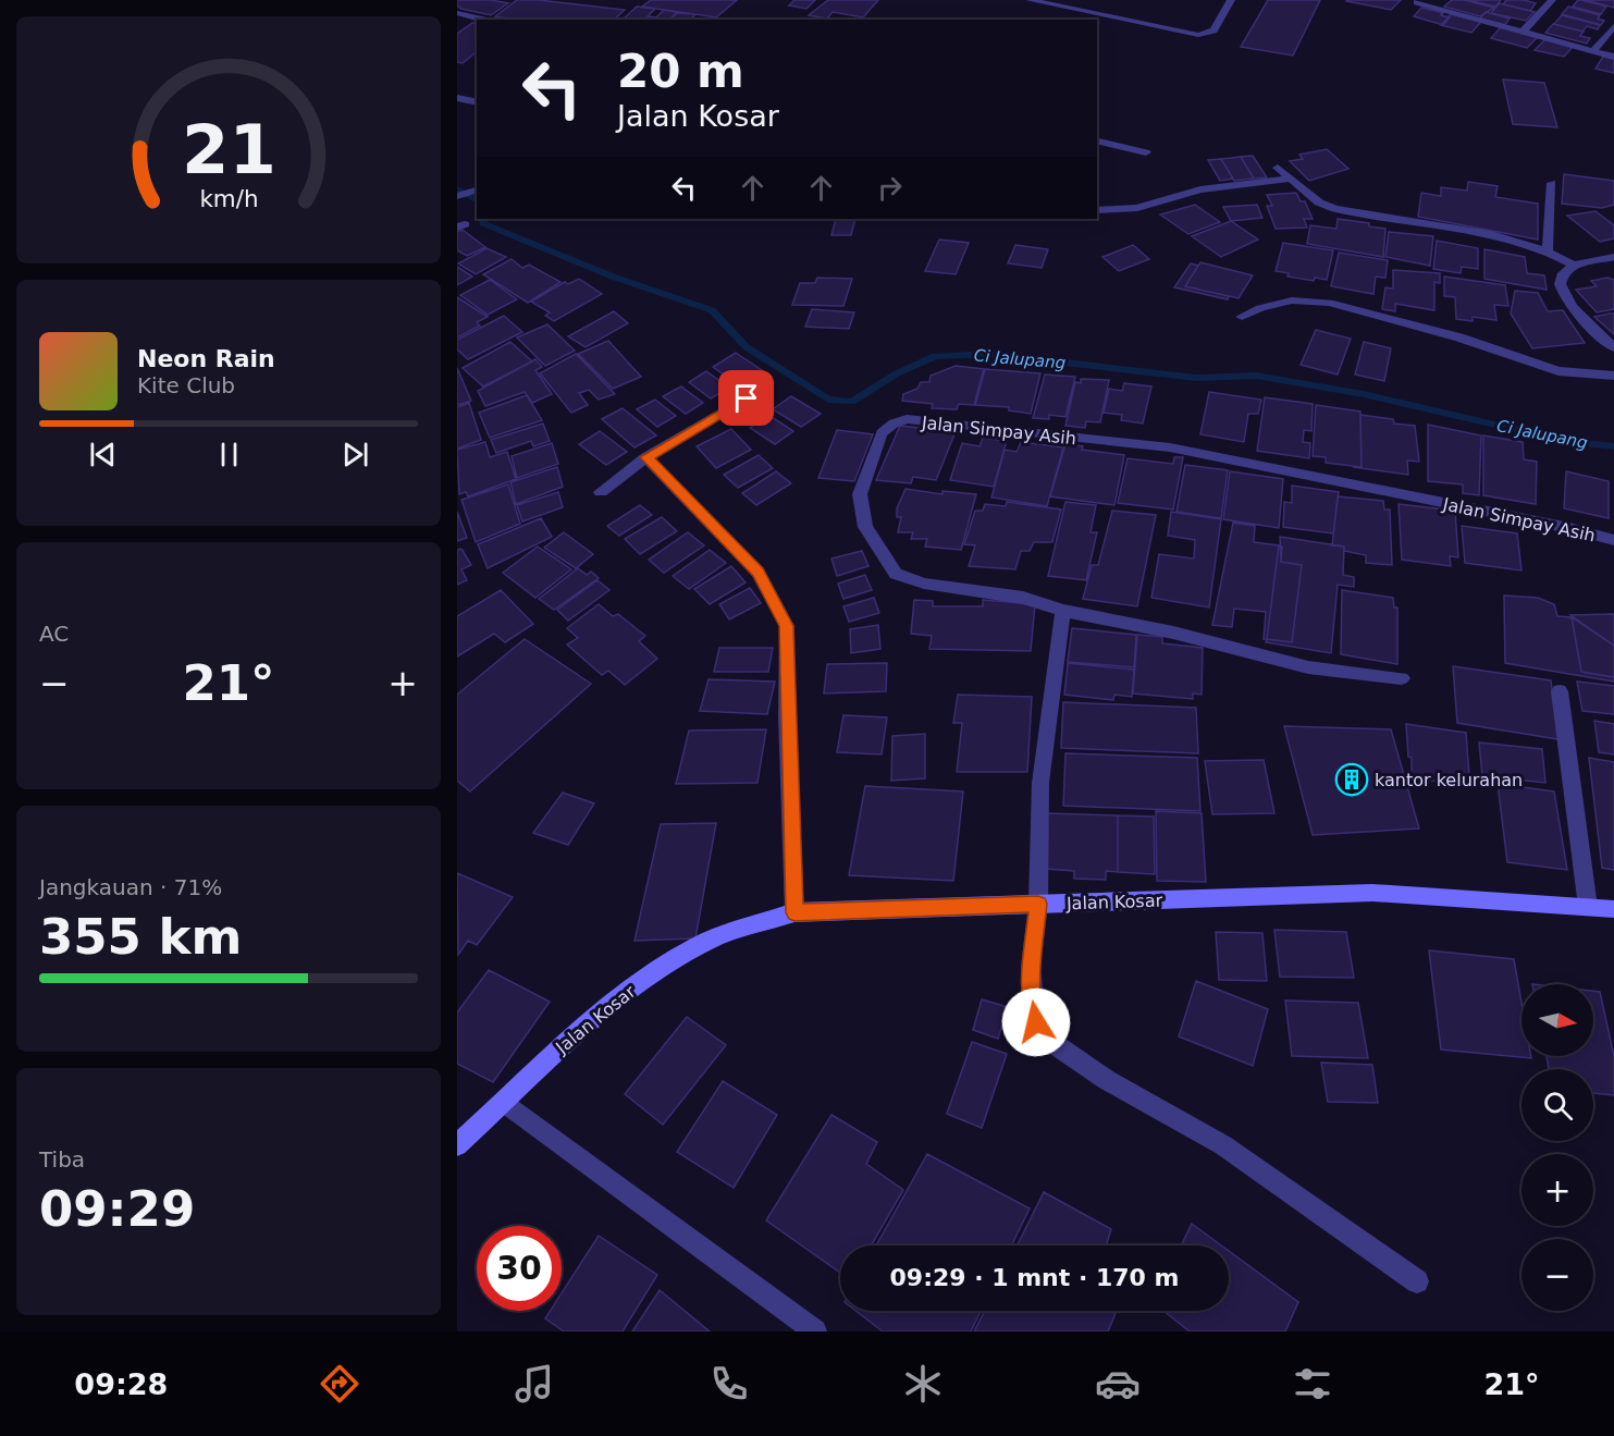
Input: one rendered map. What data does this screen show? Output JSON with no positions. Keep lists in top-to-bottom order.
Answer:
{
  "streets": {
    "street": ["Jalan Simpay Asih", "Jalan Kosar"]
  },
  "water": ["Ci Jalupang"],
  "places": {
    "building": ["kantor kelurahan"]
  },
  "north": "right",
  "page": {
    "turn": ["20 m", "Jalan Kosar"],
    "song": ["Neon Rain", "Kite Club"],
    "tile": [
      "AC",
      ["Jangkauan · 71%", "355 km"],
      ["Tiba", "09:29"]
    ],
    "heat": ["−", "21°", "+"],
    "map_buttons": ["+", "−"],
    "limit": "30",
    "trip": "09:29 · 1 mnt · 170 m",
    "tabs": ["09:28", "21°"],
    "gauge": ["21", "km/h"]
  }
}
